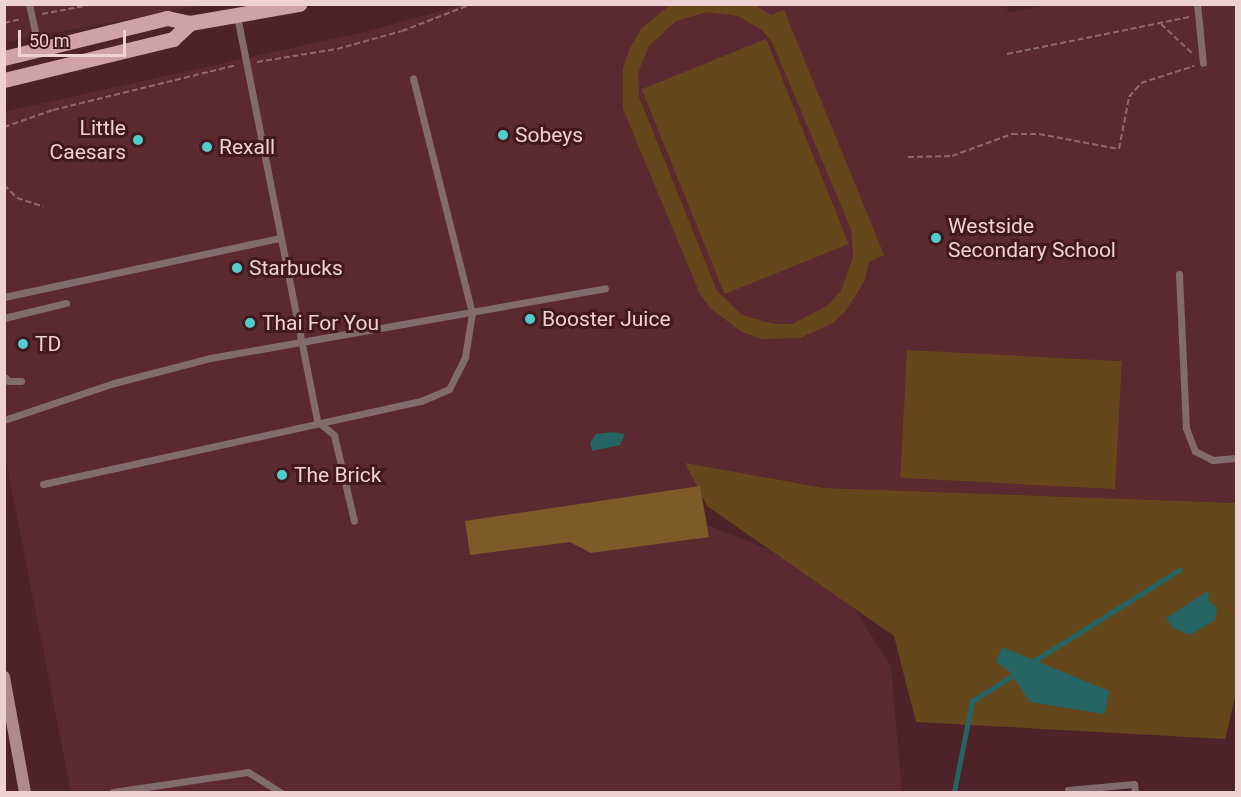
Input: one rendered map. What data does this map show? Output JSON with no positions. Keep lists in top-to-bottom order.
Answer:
{
  "places": [
    "Sobeys",
    "Little Caesars",
    "Rexall",
    "Westside Secondary School",
    "Starbucks",
    "Booster Juice",
    "Thai For You",
    "TD",
    "The Brick"
  ],
  "scale_bar": "50 m"
}
